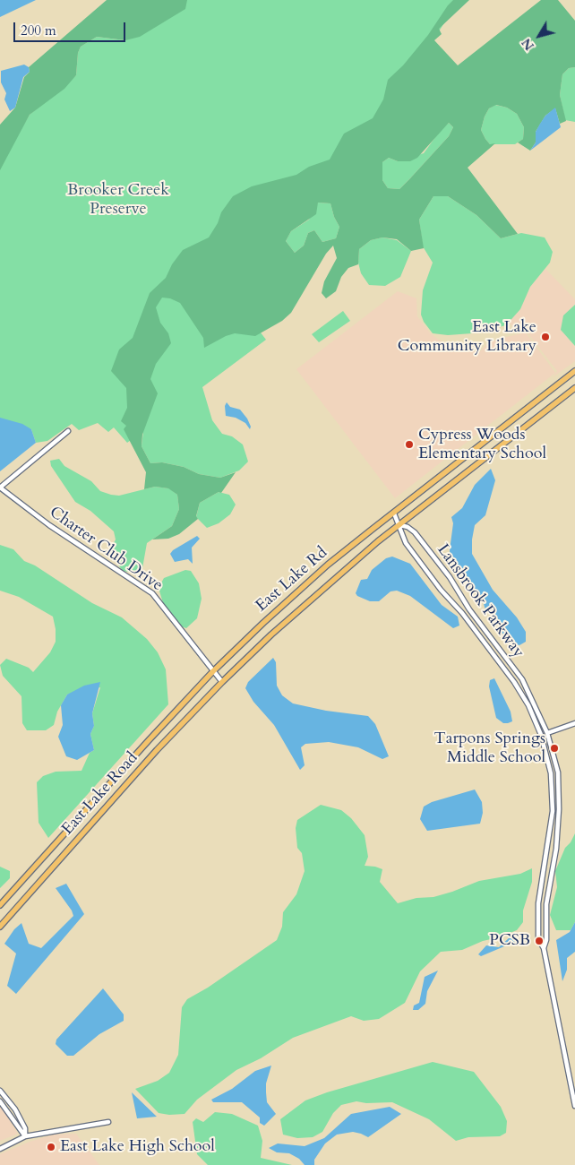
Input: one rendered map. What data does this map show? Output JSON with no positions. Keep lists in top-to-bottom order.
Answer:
{
  "streets": {
    "main road": ["East Lake Rd", "East Lake Road"],
    "street": ["Charter Club Drive", "Lansbrook Parkway"]
  },
  "crossings": [
    ["Charter Club Drive", "East Lake Rd"],
    ["Charter Club Drive", "East Lake Road"],
    ["East Lake Rd", "Lansbrook Parkway"],
    ["East Lake Rd", "East Lake Road"]
  ],
  "parks": ["Brooker Creek Preserve"],
  "places": [
    "East Lake Community Library",
    "Cypress Woods Elementary School",
    "Tarpons Springs Middle School",
    "PCSB",
    "East Lake High School"
  ],
  "scale_bar": "200 m",
  "north": "bottom left"
}
